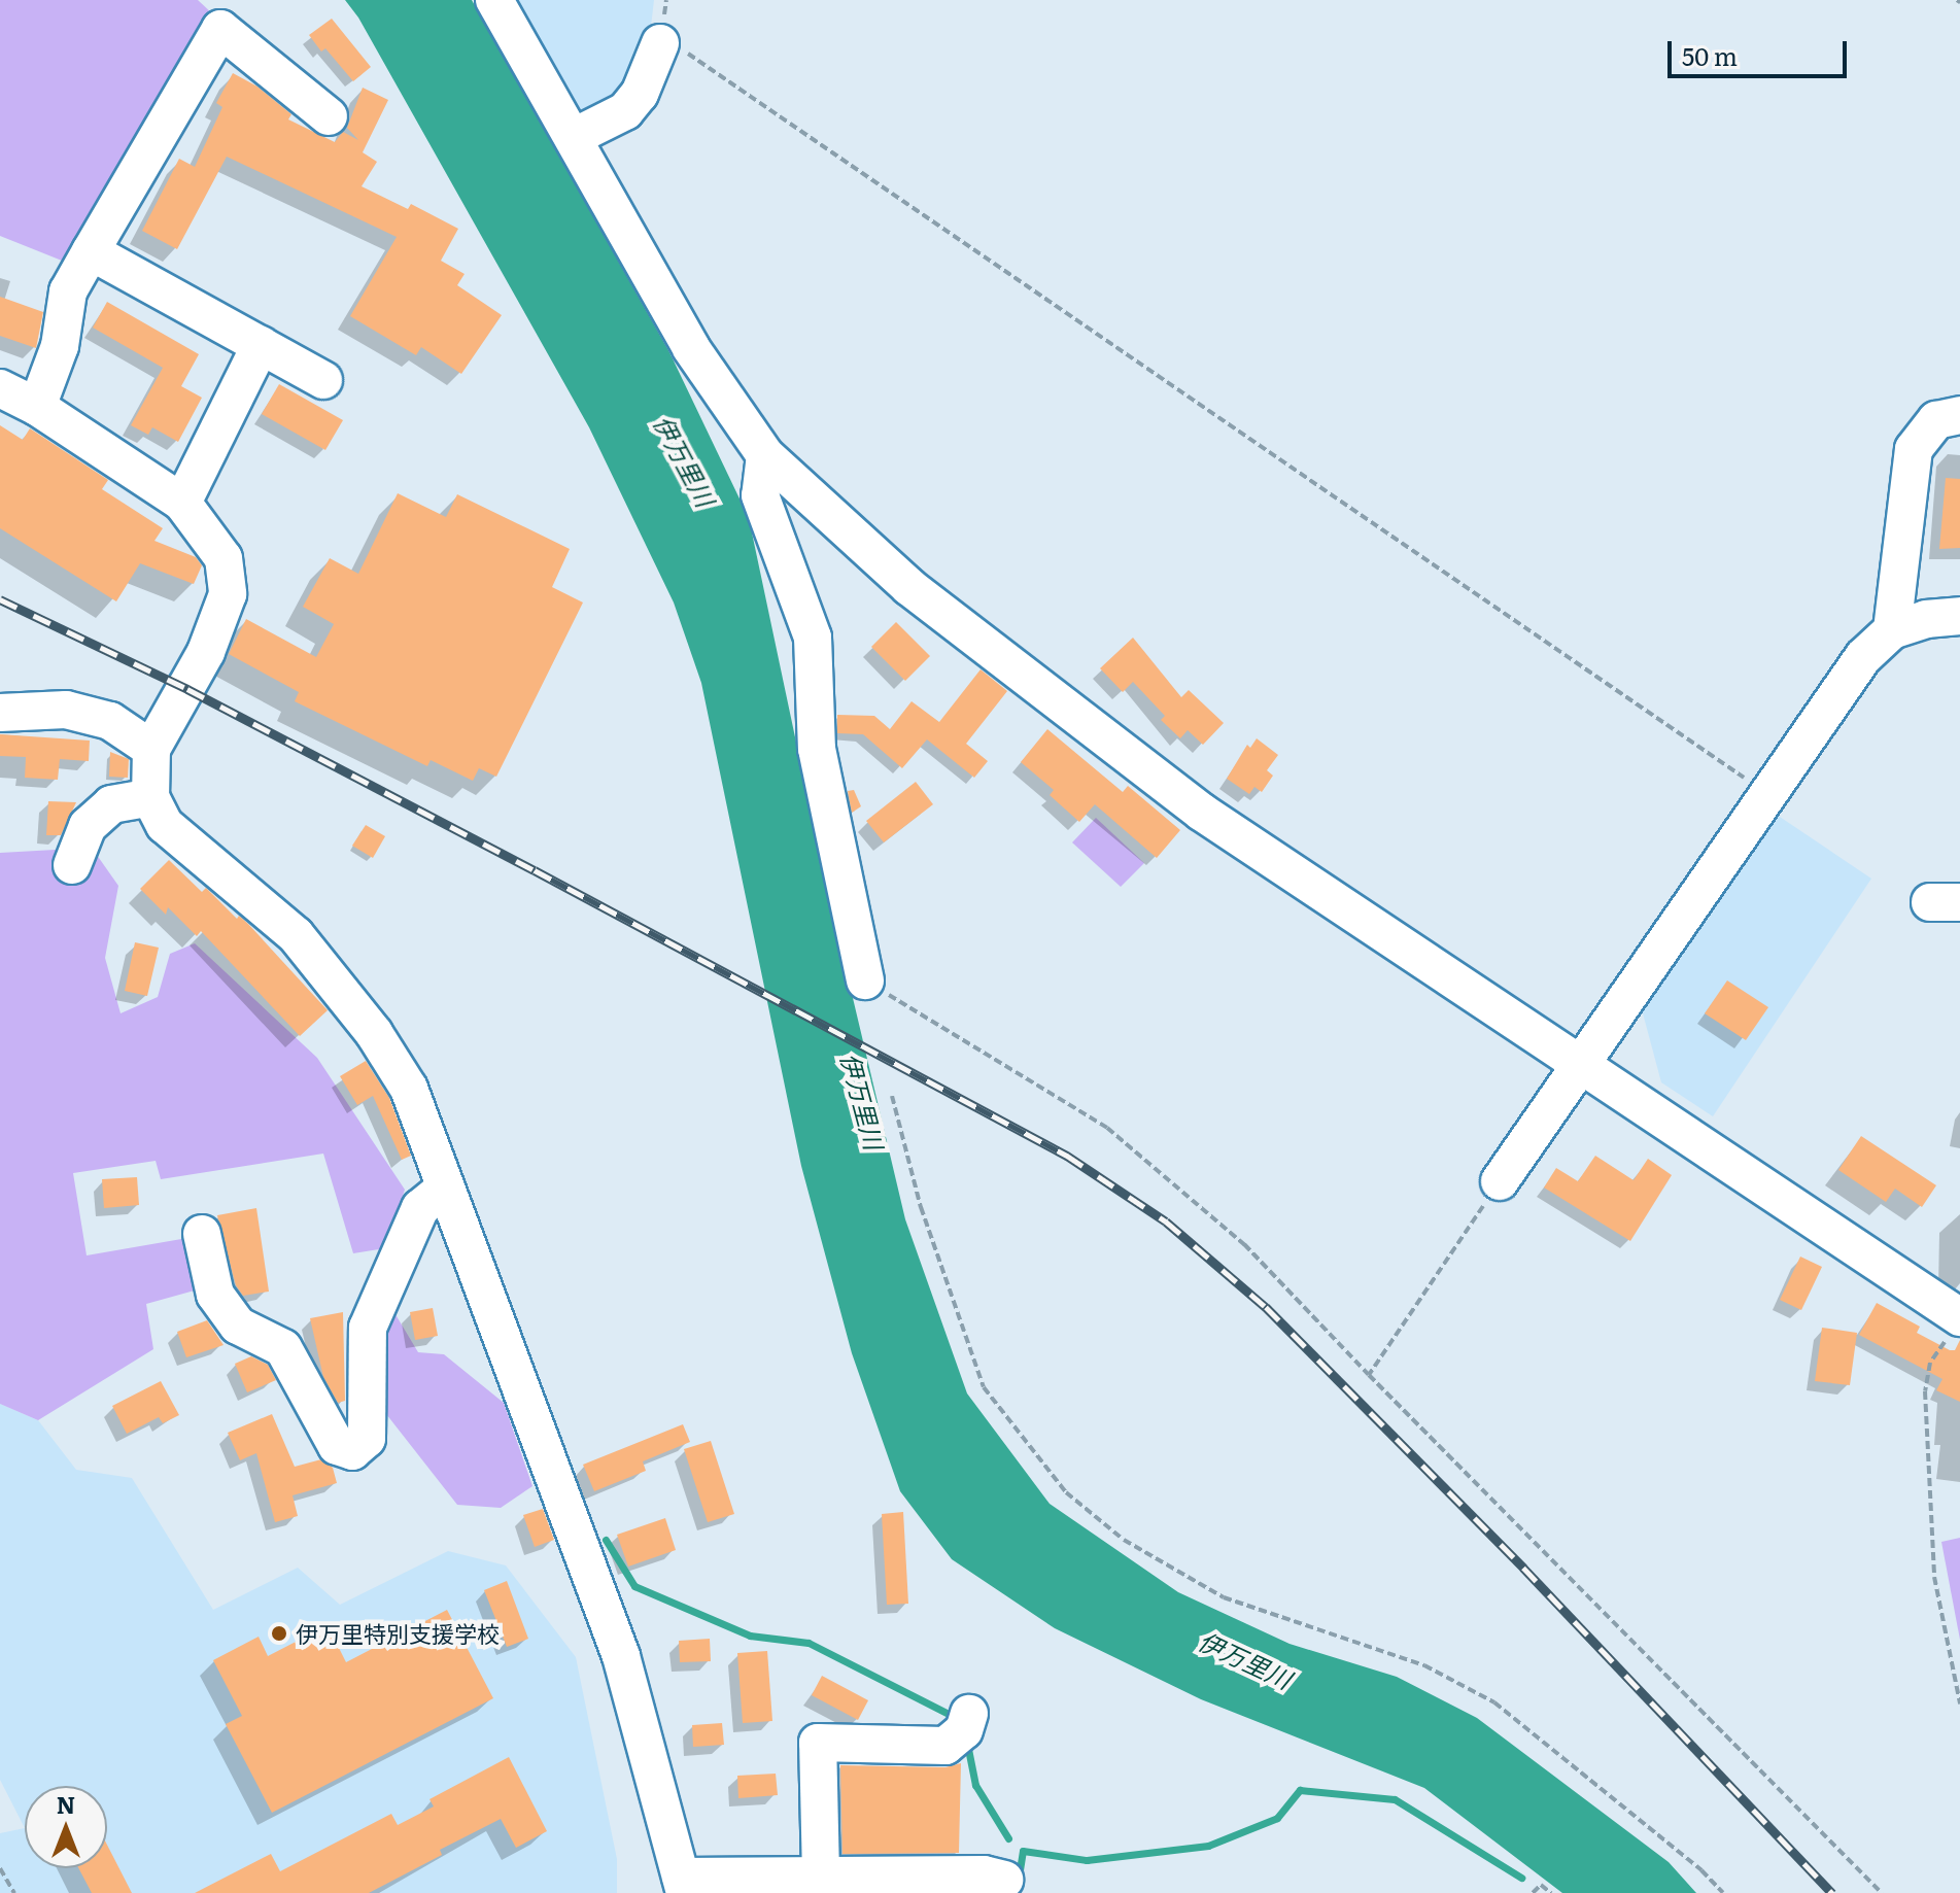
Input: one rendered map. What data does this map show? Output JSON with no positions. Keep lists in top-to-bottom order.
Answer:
{
  "water": ["伊万里川"],
  "places": ["伊万里特別支援学校"],
  "scale_bar": "50 m",
  "north": "top"
}
